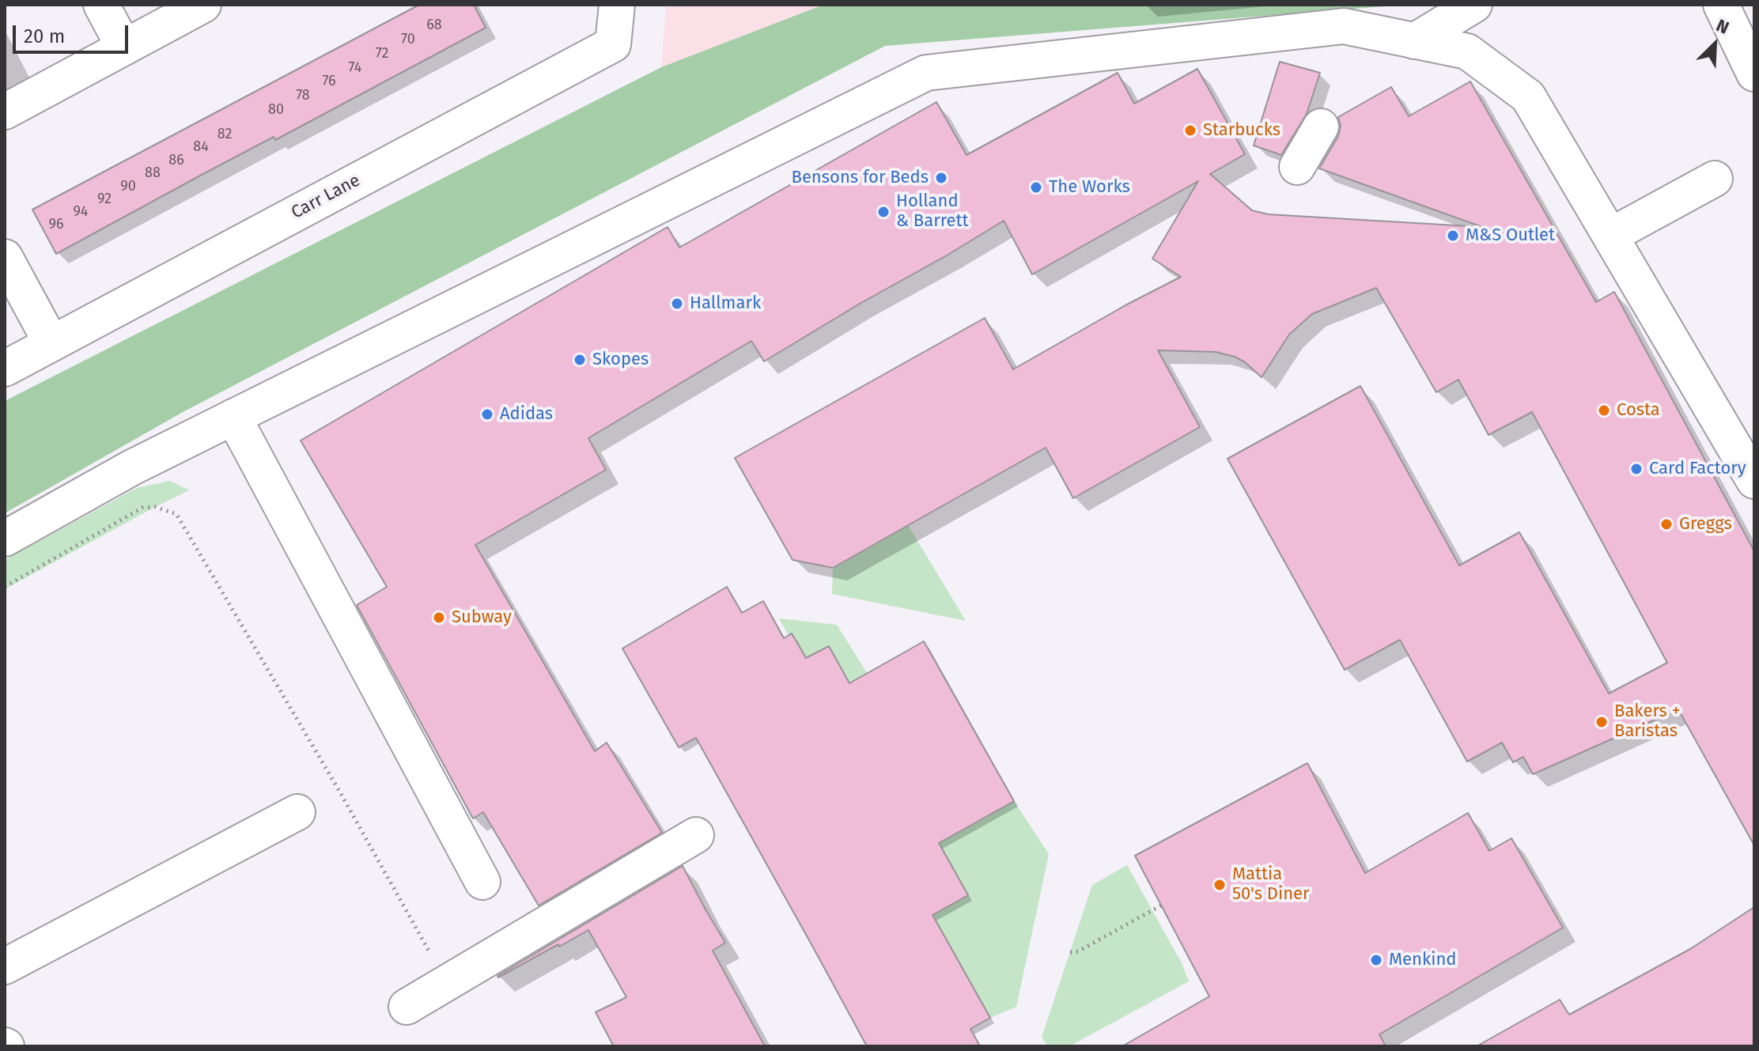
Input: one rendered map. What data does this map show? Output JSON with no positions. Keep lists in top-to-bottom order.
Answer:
{
  "streets": {
    "street": ["Carr Lane"]
  },
  "places": [
    "Starbucks",
    "Bensons for Beds",
    "The Works",
    "Holland & Barrett",
    "M&S Outlet",
    "Hallmark",
    "Skopes",
    "Costa",
    "Adidas",
    "Card Factory",
    "Greggs",
    "Subway",
    "Bakers + Baristas",
    "Mattia 50's Diner",
    "Menkind"
  ],
  "house_numbers": [
    "68",
    "70",
    "72",
    "74",
    "76",
    "78",
    "80",
    "82",
    "84",
    "86",
    "88",
    "90",
    "92",
    "94",
    "96"
  ],
  "scale_bar": "20 m",
  "north": "top right"
}
